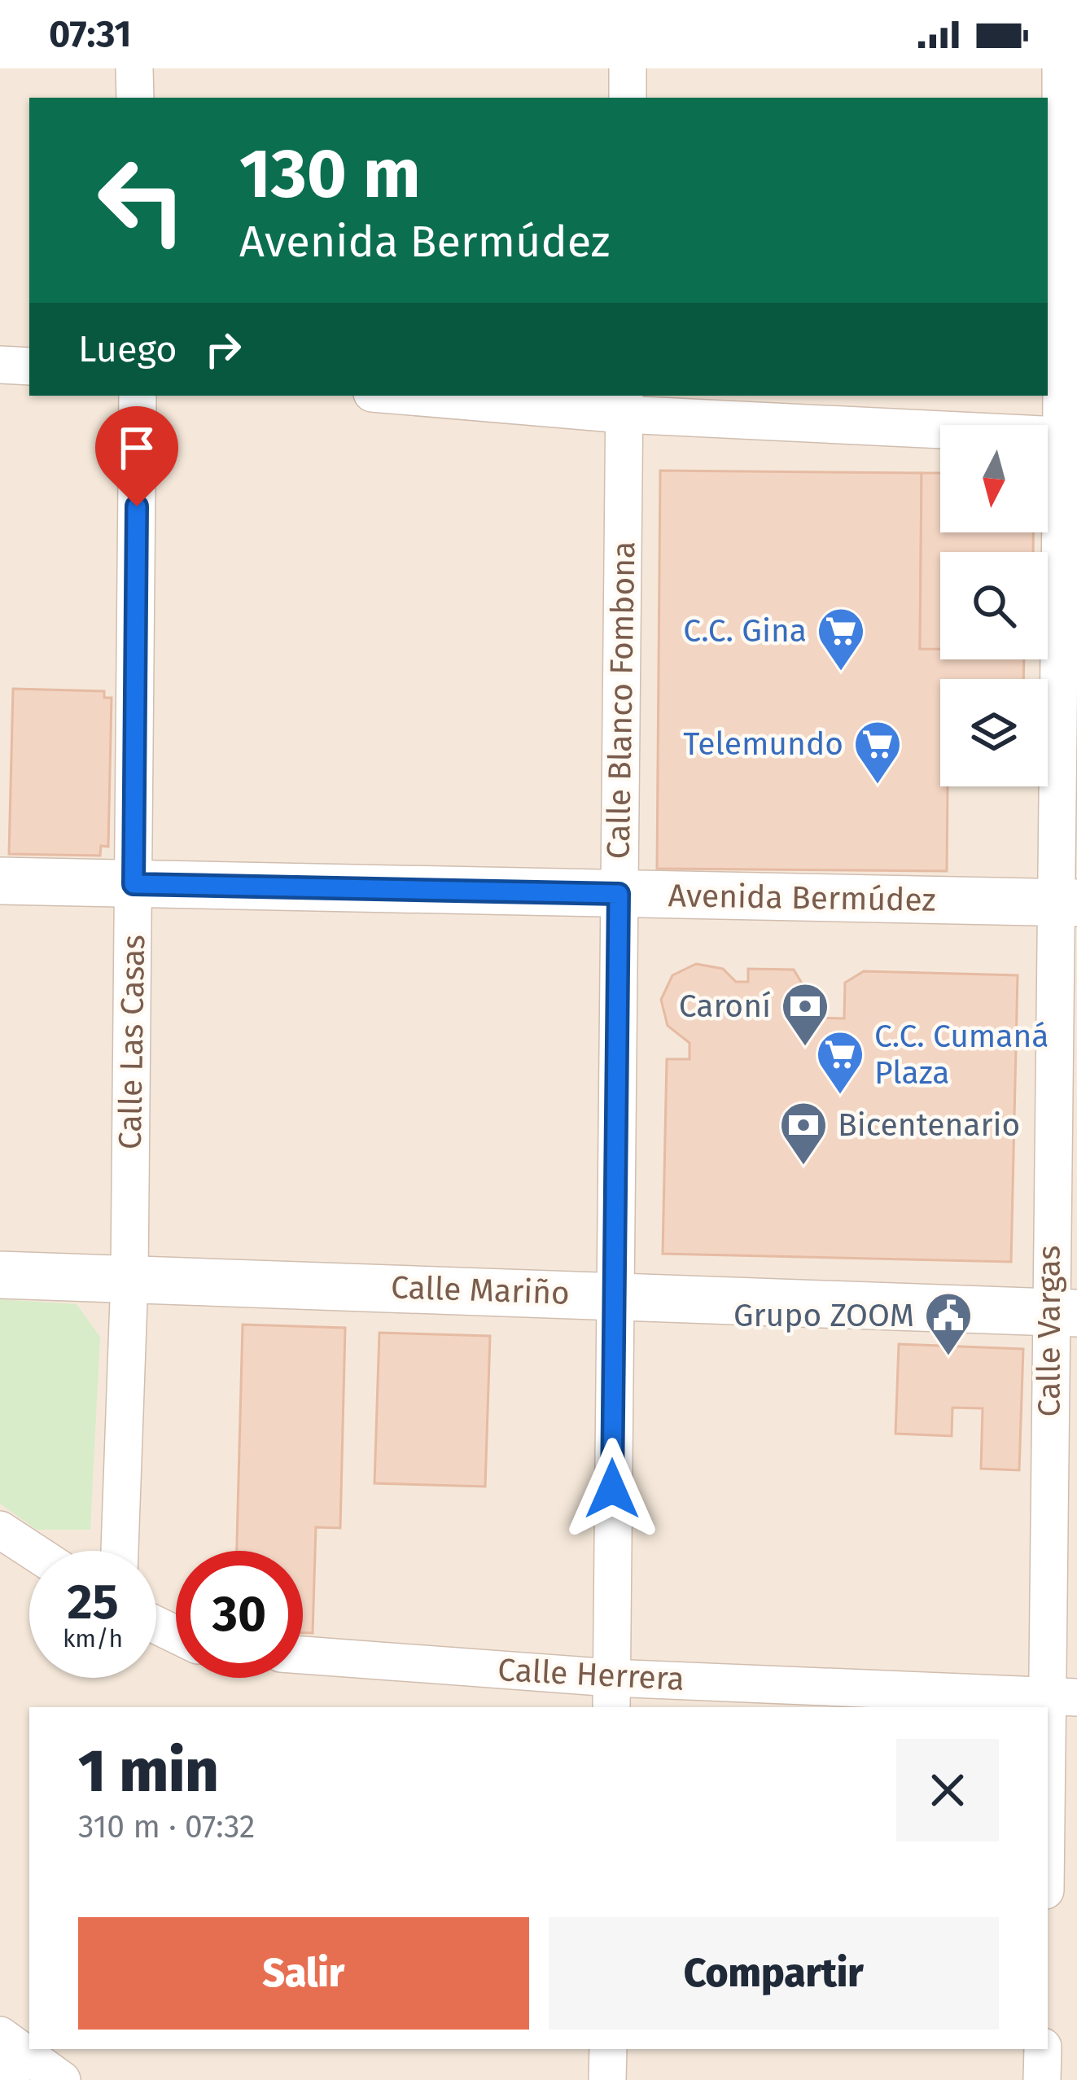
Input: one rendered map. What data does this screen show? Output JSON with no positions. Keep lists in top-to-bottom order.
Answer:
{
  "streets": {
    "street": [
      "Calle Blanco Fombona",
      "Avenida Bermúdez",
      "Calle Las Casas",
      "Calle Mariño",
      "Calle Vargas",
      "Calle Herrera"
    ]
  },
  "crossings": [
    ["Calle Blanco Fombona", "Avenida Bermúdez"],
    ["Calle Blanco Fombona", "Calle Mariño"],
    ["Calle Blanco Fombona", "Calle Herrera"],
    ["Avenida Bermúdez", "Calle Las Casas"],
    ["Avenida Bermúdez", "Calle Vargas"],
    ["Calle Las Casas", "Calle Mariño"],
    ["Calle Mariño", "Calle Vargas"],
    ["Calle Vargas", "Calle Herrera"]
  ],
  "places": {
    "supermarket": ["C.C. Gina", "Telemundo", "C.C. Cumaná Plaza"],
    "bank": ["Caroní", "Bicentenario"],
    "public building": ["Grupo ZOOM"]
  },
  "north": "bottom",
  "page": {
    "status": "07:31",
    "turn": ["130 m", "Avenida Bermúdez"],
    "then": "Luego",
    "speed": "25 km/h",
    "limit": "30",
    "heading": ["1 min", "310 m · 07:32"],
    "buttons": ["Salir", "Compartir"]
  }
}
